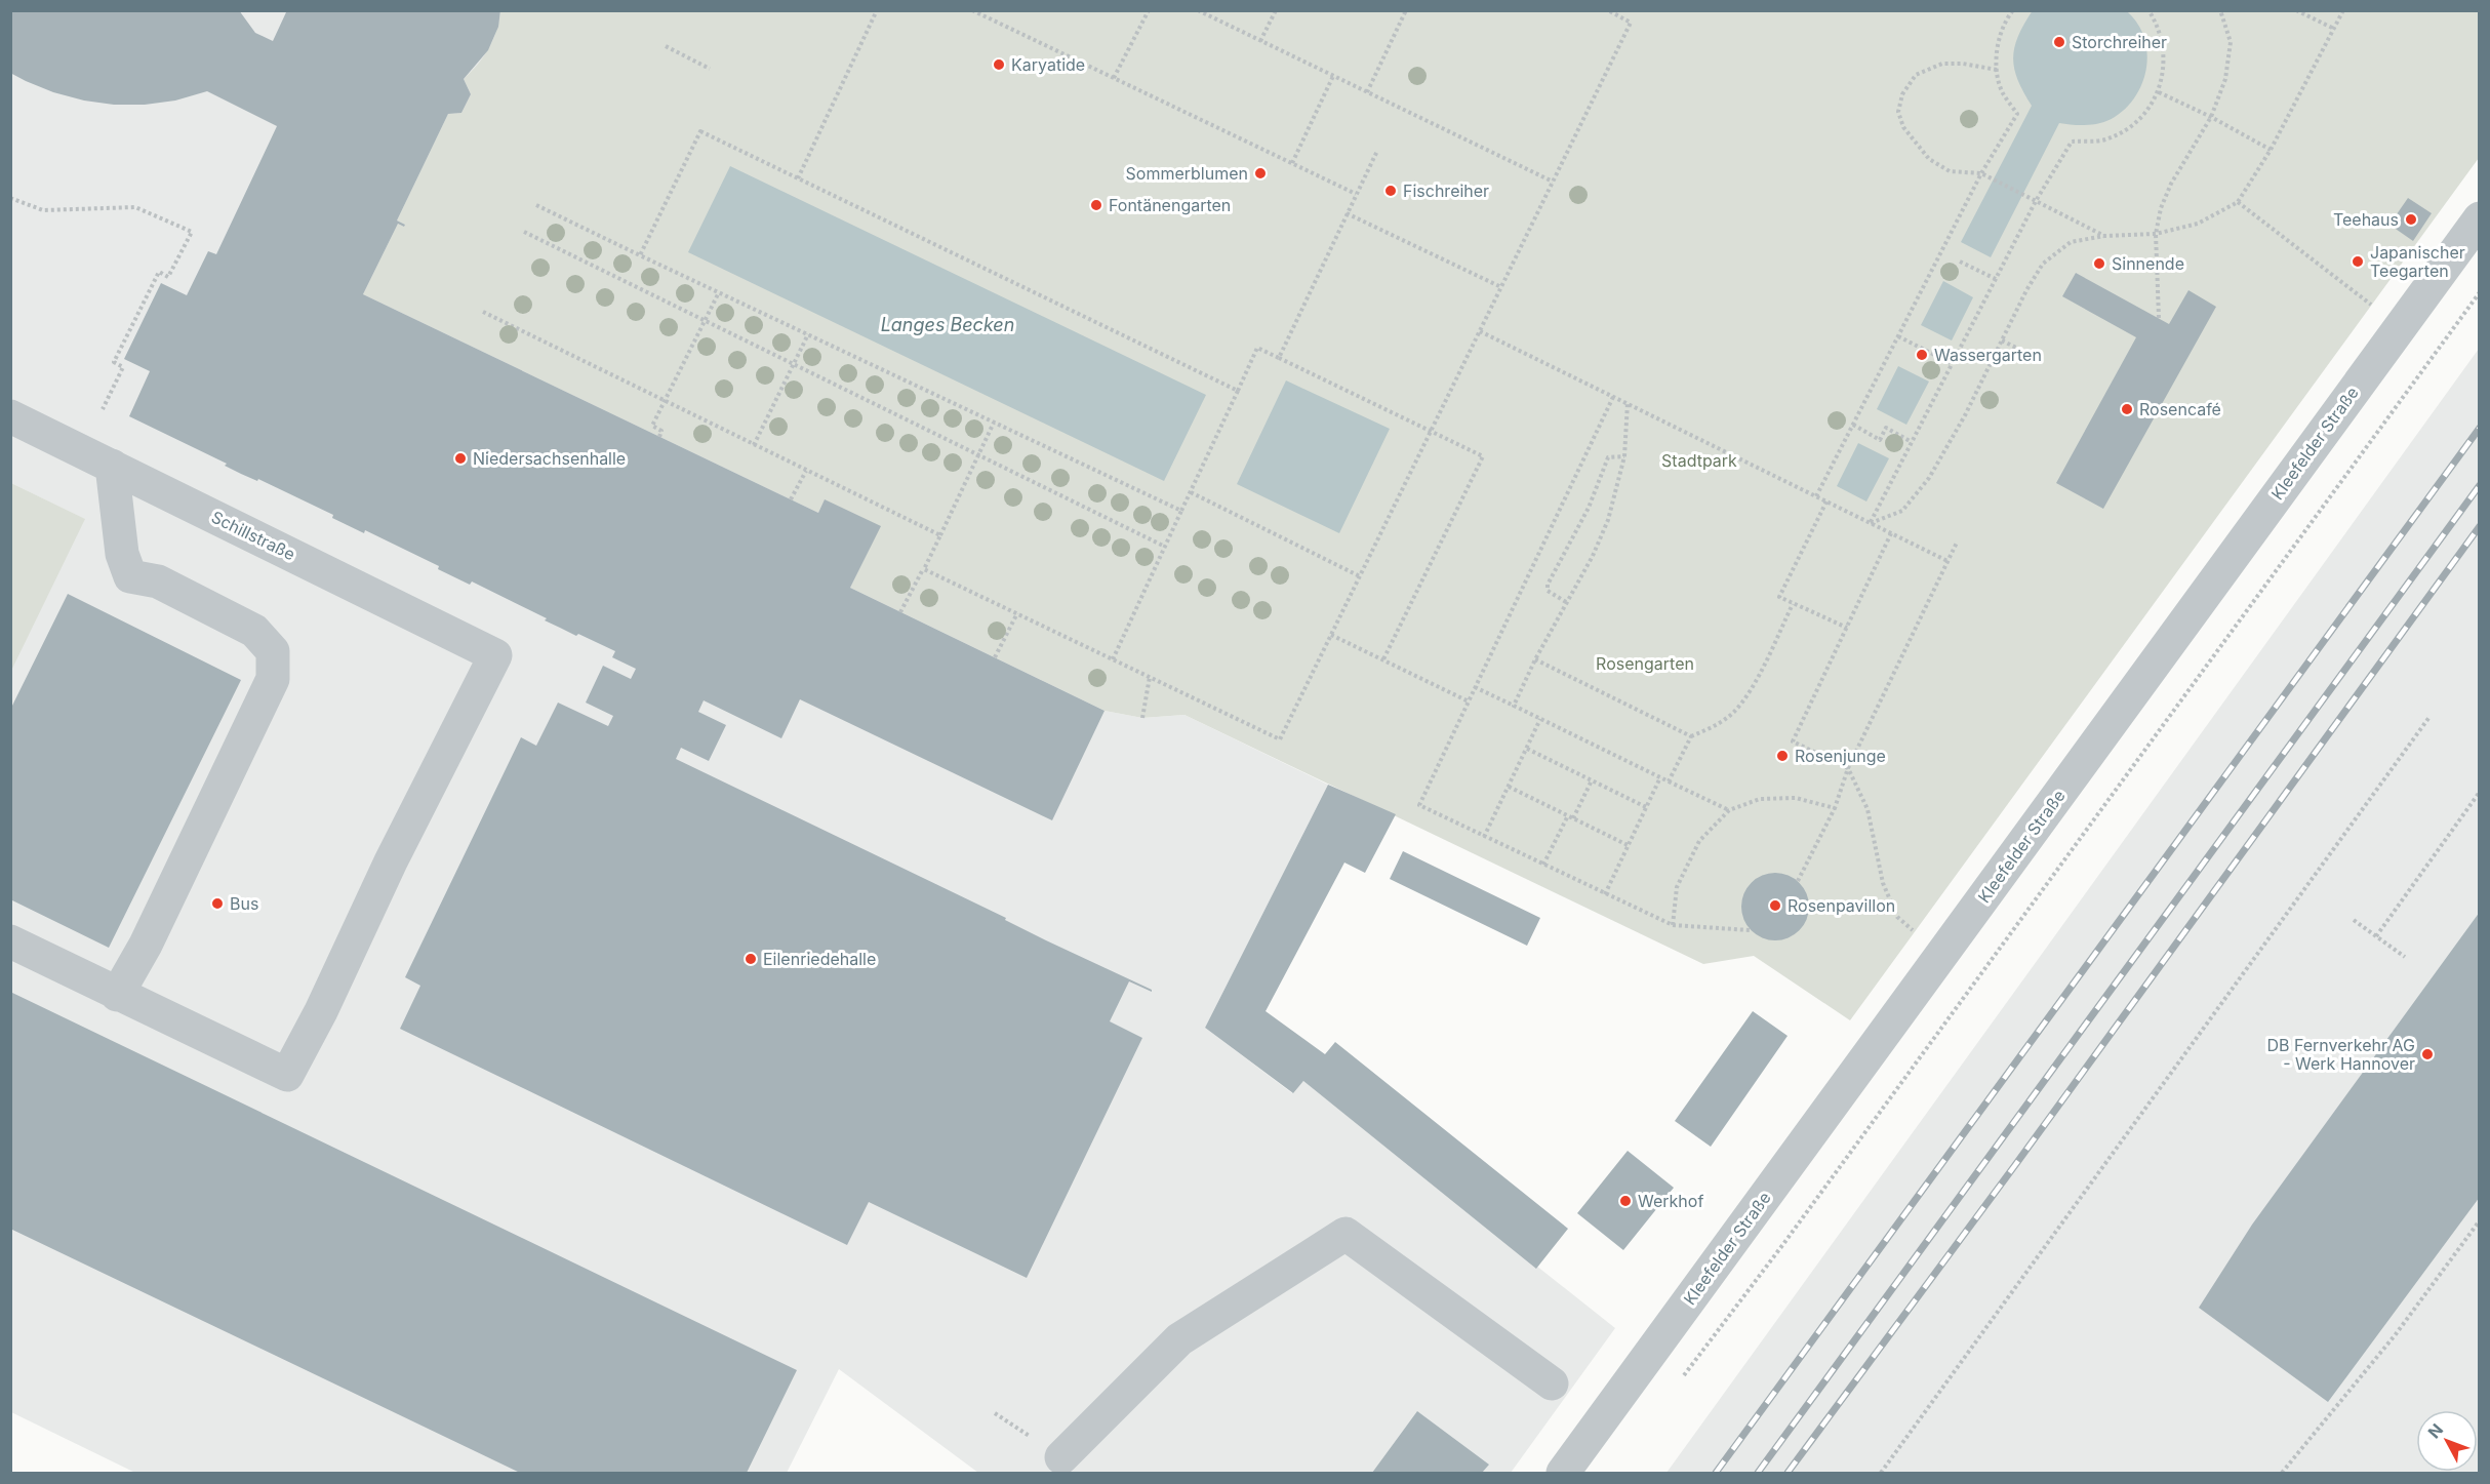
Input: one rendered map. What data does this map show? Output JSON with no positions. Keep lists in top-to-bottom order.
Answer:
{
  "streets": {
    "street": ["Kleefelder Straße", "Schillstraße"]
  },
  "water": ["Langes Becken"],
  "parks": ["Stadtpark", "Rosengarten"],
  "places": [
    "Storchreiher",
    "Karyatide",
    "Sommerblumen",
    "Fischreiher",
    "Fontänengarten",
    "Teehaus",
    "Japanischer Teegarten",
    "Sinnende",
    "Wassergarten",
    "Rosencafé",
    "Niedersachsenhalle",
    "Rosenjunge",
    "Bus",
    "Rosenpavillon",
    "Eilenriedehalle",
    "DB Fernverkehr AG - Werk Hannover",
    "Werkhof"
  ],
  "north": "top left"
}
